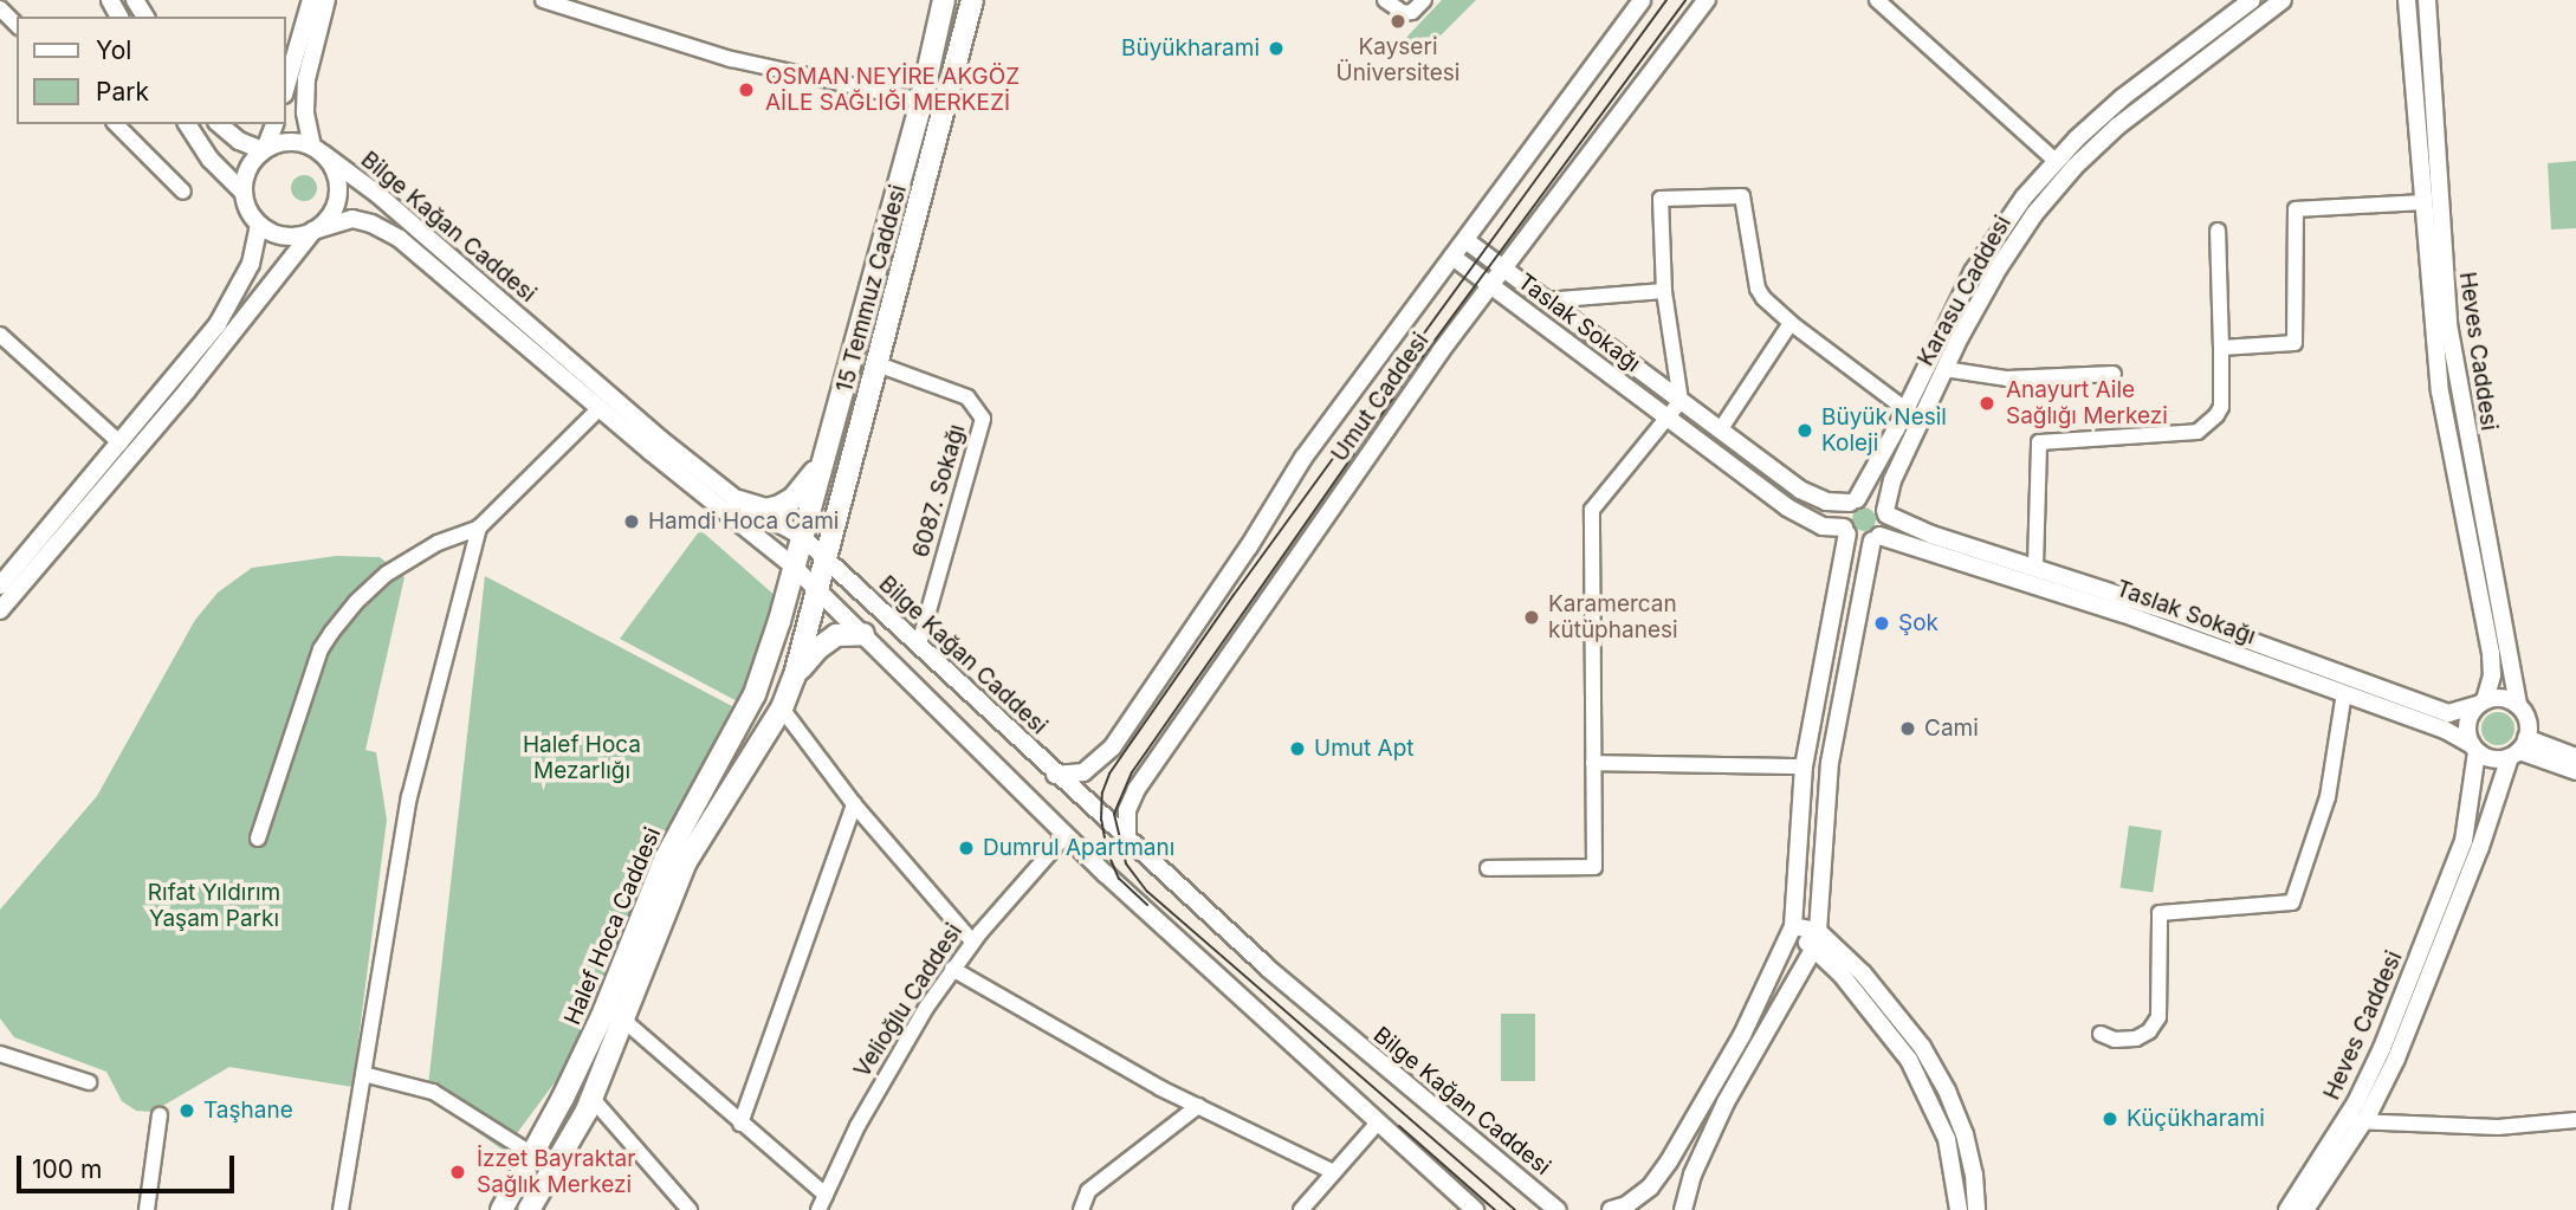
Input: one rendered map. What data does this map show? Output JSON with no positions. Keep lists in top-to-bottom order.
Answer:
{
  "streets": {
    "main road": ["15 Temmuz Caddesi", "Halef Hoca Caddesi"],
    "street": [
      "Bilge Kağan Caddesi",
      "Karasu Caddesi",
      "Taslak Sokağı",
      "Heves Caddesi",
      "Umut Caddesi",
      "6087. Sokağı",
      "Velioğlu Caddesi"
    ]
  },
  "crossings": [
    ["Bilge Kağan Caddesi", "15 Temmuz Caddesi"],
    ["Bilge Kağan Caddesi", "Umut Caddesi"],
    ["Bilge Kağan Caddesi", "6087. Sokağı"],
    ["Bilge Kağan Caddesi", "Halef Hoca Caddesi"],
    ["Bilge Kağan Caddesi", "Velioğlu Caddesi"],
    ["15 Temmuz Caddesi", "6087. Sokağı"],
    ["15 Temmuz Caddesi", "Halef Hoca Caddesi"],
    ["Karasu Caddesi", "Taslak Sokağı"],
    ["Taslak Sokağı", "Heves Caddesi"],
    ["Taslak Sokağı", "Umut Caddesi"]
  ],
  "parks": ["Halef Hoca Mezarlığı", "Rıfat Yıldırım Yaşam Parkı"],
  "places": [
    "Kayseri Üniversitesi",
    "Büyükharami",
    "OSMAN NEYİRE AKGÖZ AİLE SAĞLIĞI MERKEZİ",
    "Anayurt Aile Sağlığı Merkezi",
    "Büyük Nesil Koleji",
    "Hamdi Hoca Cami",
    "Karamercan kütüphanesi",
    "Şok",
    "Cami",
    "Umut Apt",
    "Dumrul Apartmanı",
    "Taşhane",
    "Küçükharami",
    "İzzet Bayraktar Sağlık Merkezi"
  ],
  "legend": ["Yol", "Park"],
  "scale_bar": "100 m"
}
